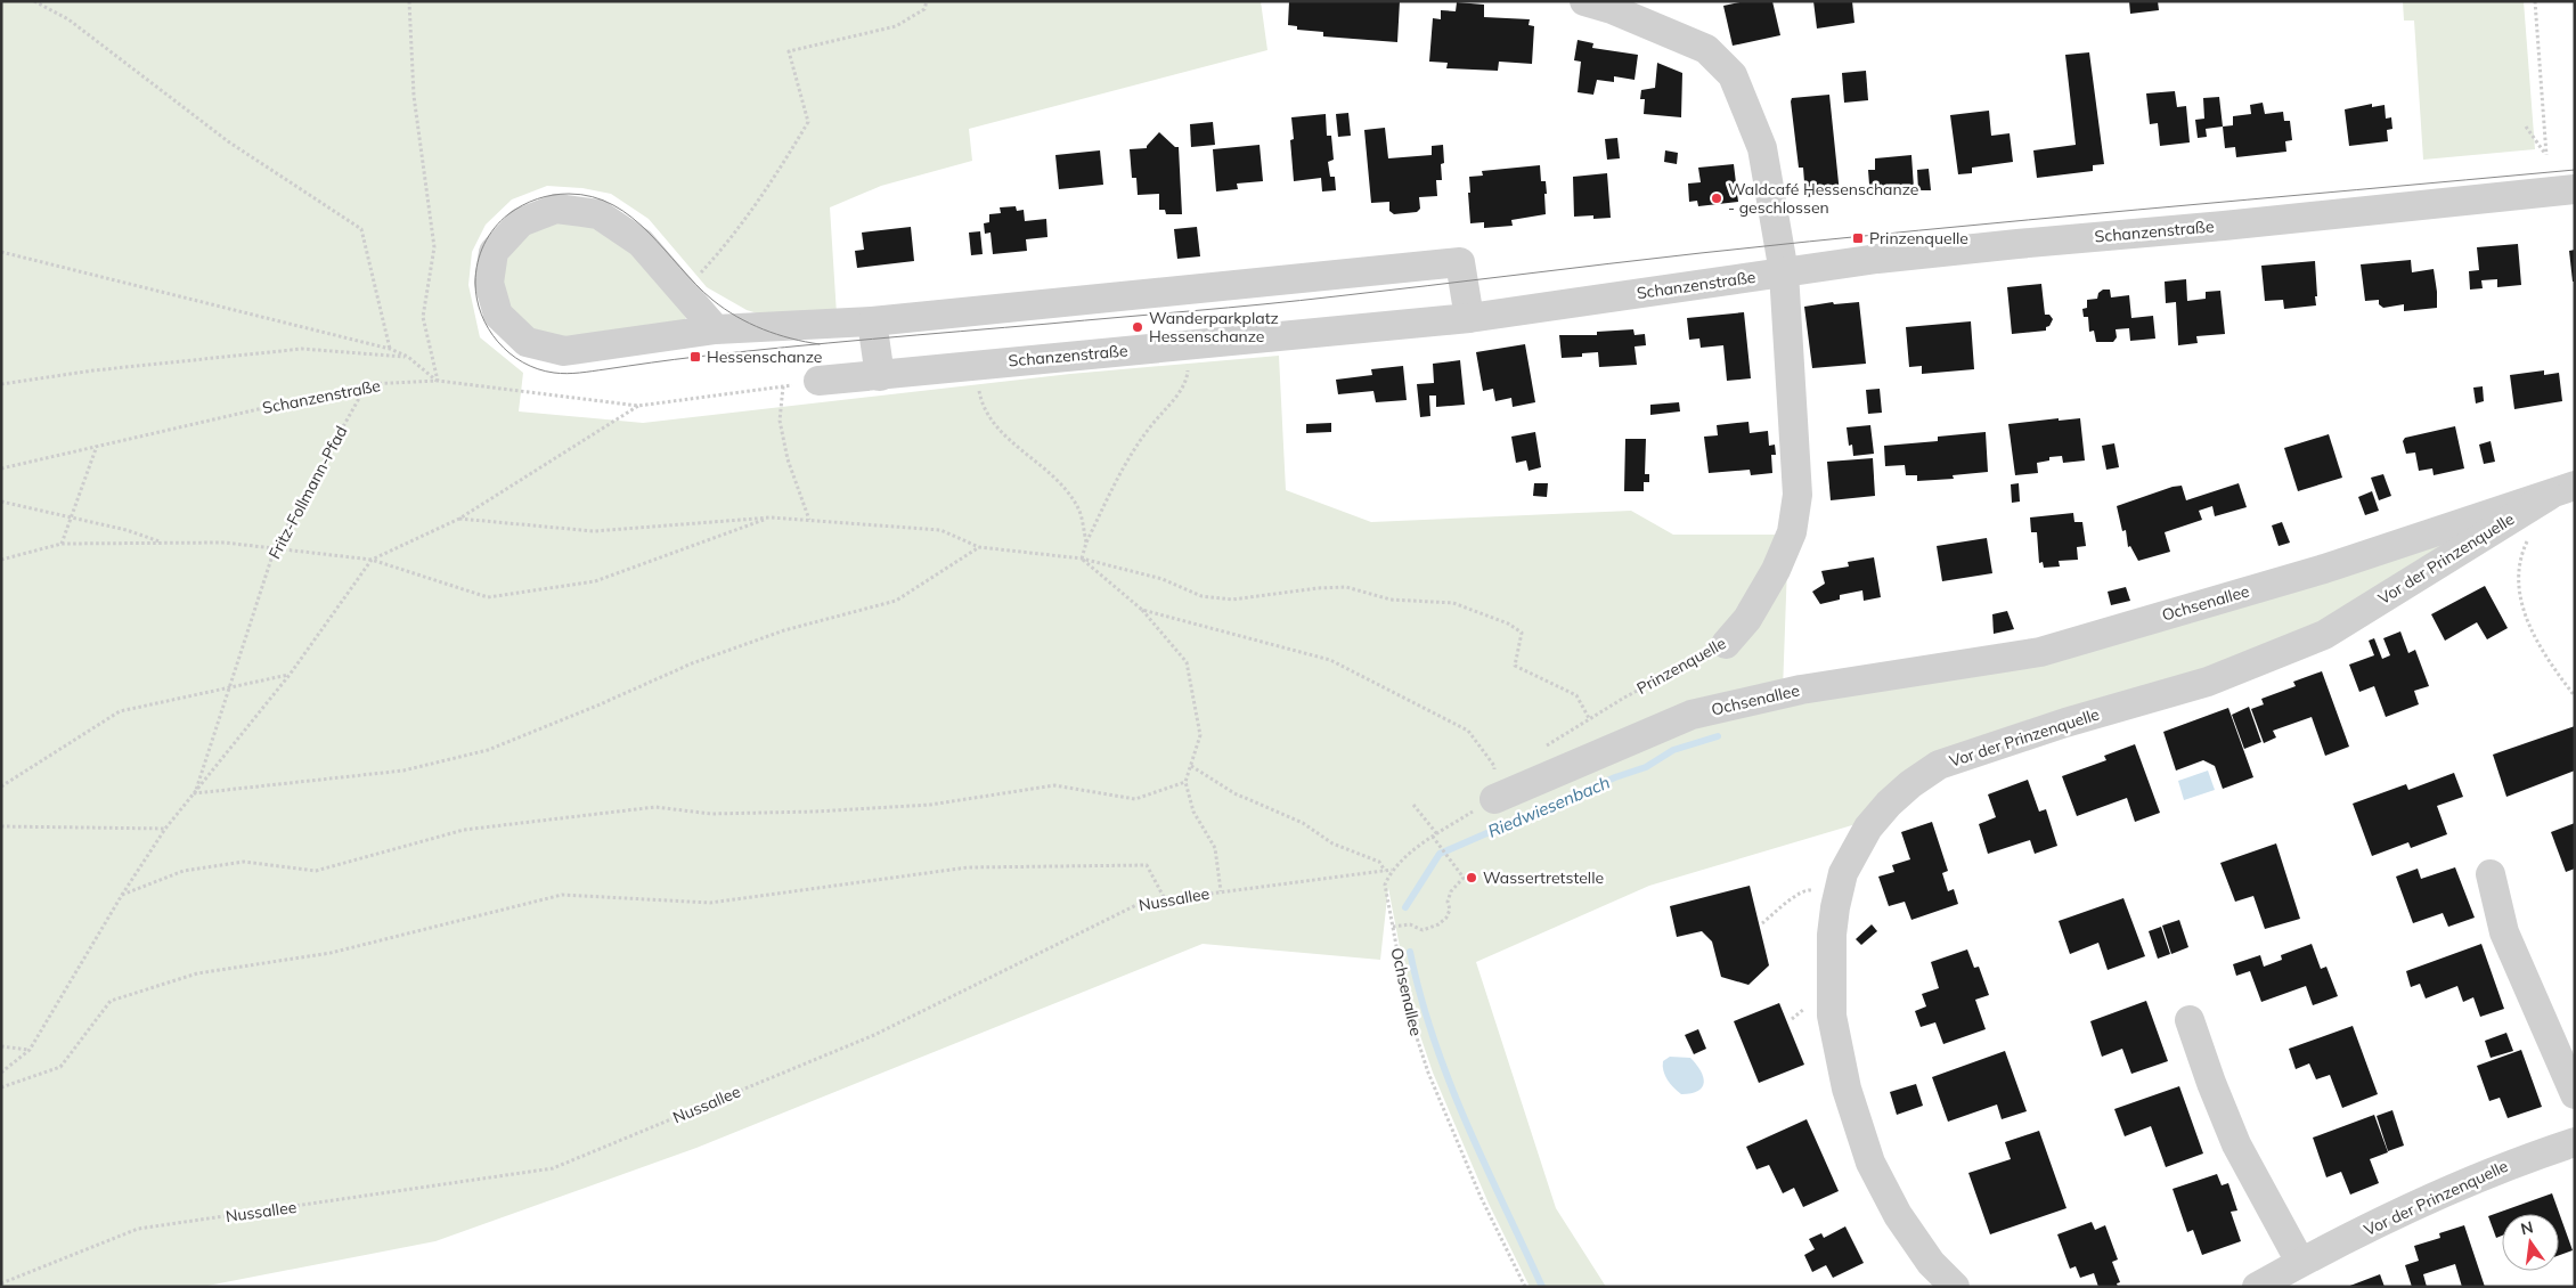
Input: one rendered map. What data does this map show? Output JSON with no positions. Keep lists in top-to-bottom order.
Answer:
{
  "streets": {
    "street": [
      "Schanzenstraße",
      "Vor der Prinzenquelle",
      "Ochsenallee",
      "Prinzenquelle"
    ],
    "path": ["Fritz-Follmann-Pfad", "Nussallee"]
  },
  "crossings": [
    ["Schanzenstraße", "Fritz-Follmann-Pfad"],
    ["Schanzenstraße", "Prinzenquelle"],
    ["Vor der Prinzenquelle", "Ochsenallee"],
    ["Ochsenallee", "Nussallee"]
  ],
  "water": ["Riedwiesenbach"],
  "places": {
    "other": ["Waldcafé Hessenschanze - geschlossen", "Wanderparkplatz Hessenschanze", "Wassertretstelle"],
    "transit": ["Prinzenquelle", "Hessenschanze"]
  },
  "north": "top"
}
